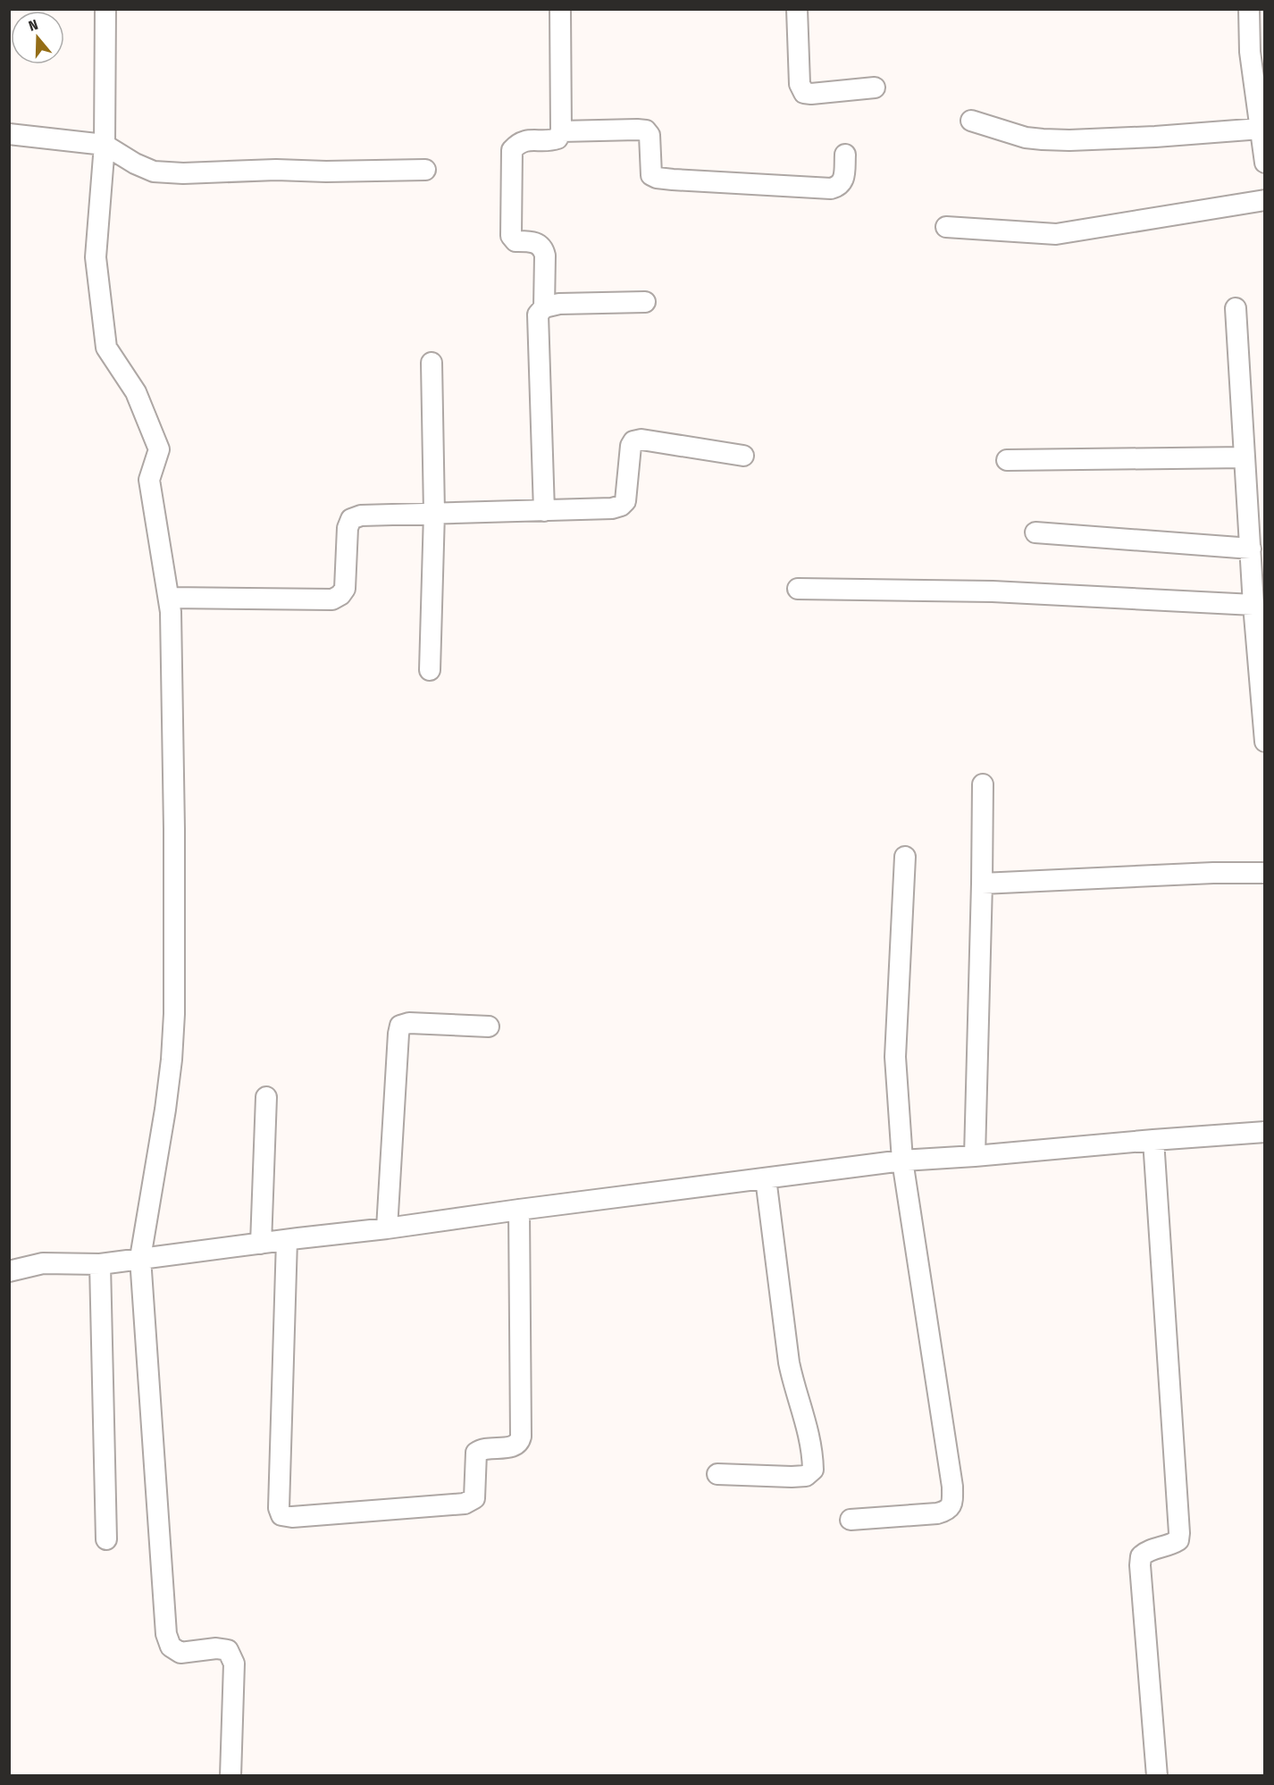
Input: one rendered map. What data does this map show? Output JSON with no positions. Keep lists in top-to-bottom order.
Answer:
{
  "north": "top"
}
